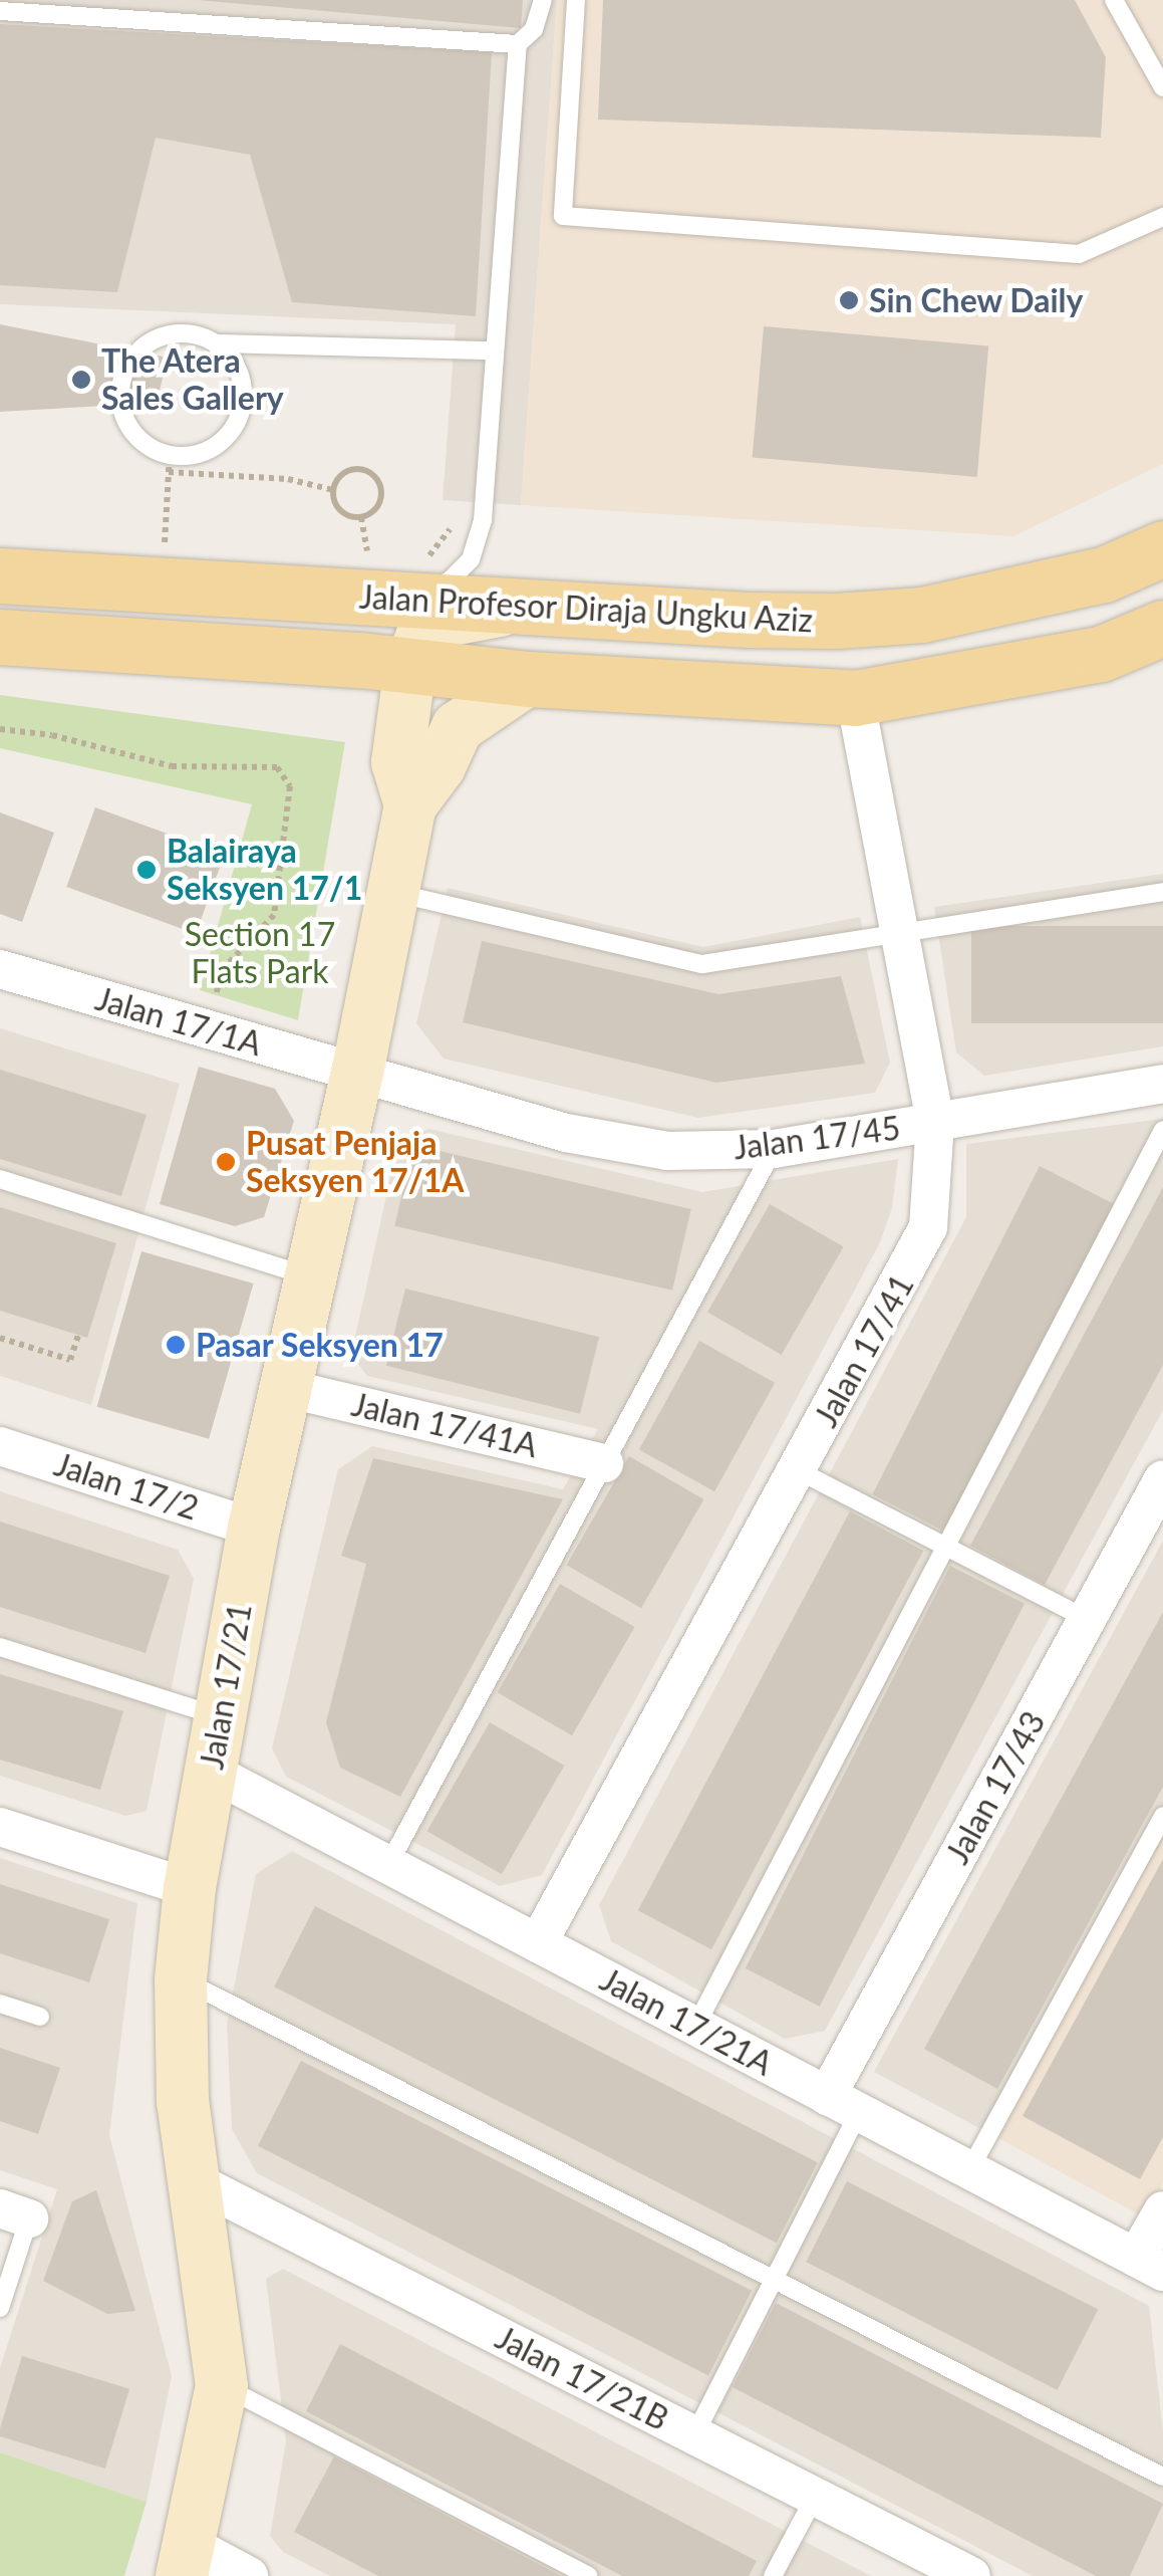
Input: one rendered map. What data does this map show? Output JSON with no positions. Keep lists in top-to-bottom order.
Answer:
{
  "streets": {
    "main road": ["Jalan Profesor Diraja Ungku Aziz"],
    "street": [
      "Jalan 17/1A",
      "Jalan 17/45",
      "Jalan 17/41",
      "Jalan 17/41A",
      "Jalan 17/2",
      "Jalan 17/21",
      "Jalan 17/43",
      "Jalan 17/21A",
      "Jalan 17/21B"
    ]
  },
  "crossings": [
    ["Jalan Profesor Diraja Ungku Aziz", "Jalan 17/41"],
    ["Jalan Profesor Diraja Ungku Aziz", "Jalan 17/21"],
    ["Jalan 17/1A", "Jalan 17/45"],
    ["Jalan 17/1A", "Jalan 17/21"],
    ["Jalan 17/45", "Jalan 17/41"],
    ["Jalan 17/45", "Jalan 17/21"],
    ["Jalan 17/41", "Jalan 17/21A"],
    ["Jalan 17/41A", "Jalan 17/21"],
    ["Jalan 17/2", "Jalan 17/21"],
    ["Jalan 17/21", "Jalan 17/21A"],
    ["Jalan 17/21", "Jalan 17/21B"],
    ["Jalan 17/43", "Jalan 17/21A"]
  ],
  "parks": ["Section 17 Flats Park"],
  "places": [
    "Sin Chew Daily",
    "The Atera Sales Gallery",
    "Balairaya Seksyen 17/1",
    "Pusat Penjaja Seksyen 17/1A",
    "Pasar Seksyen 17"
  ]
}
